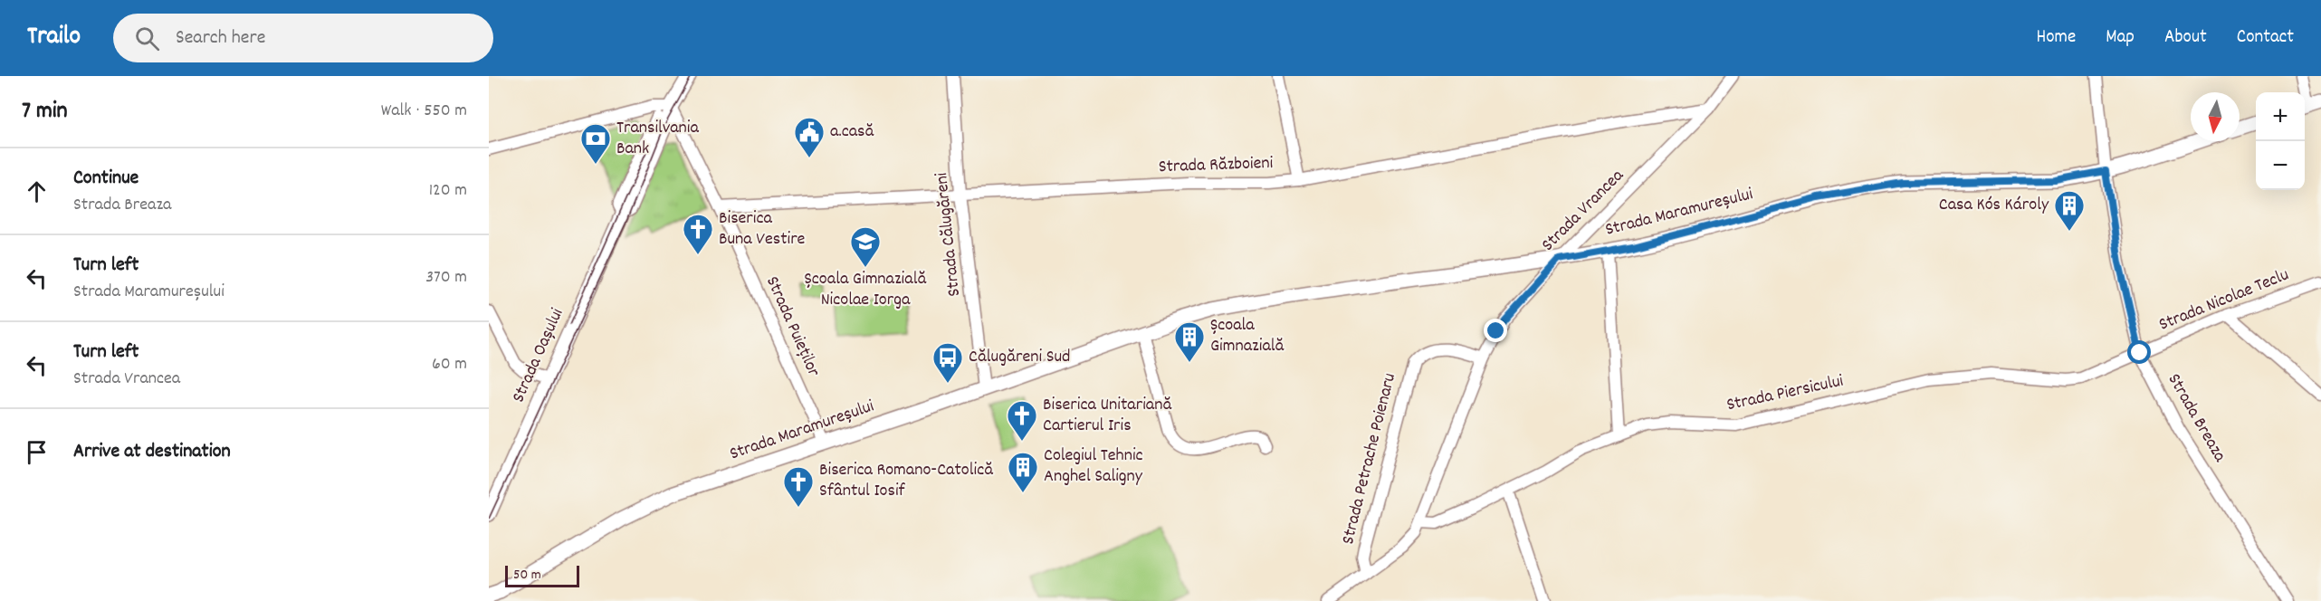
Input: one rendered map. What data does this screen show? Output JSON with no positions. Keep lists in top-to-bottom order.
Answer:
{
  "streets": {
    "main road": ["Strada Maramureșului", "Strada Oașului"],
    "street": [
      "Strada Războieni",
      "Strada Vrancea",
      "Strada Călugăreni",
      "Strada Nicolae Teclu",
      "Strada Puieților",
      "Strada Piersicului",
      "Strada Breaza",
      "Strada Petrache Poienaru"
    ]
  },
  "crossings": [
    ["Strada Războieni", "Strada Vrancea"],
    ["Strada Războieni", "Strada Călugăreni"],
    ["Strada Războieni", "Strada Puieților"],
    ["Strada Vrancea", "Strada Maramureșului"],
    ["Strada Vrancea", "Strada Piersicului"],
    ["Strada Vrancea", "Strada Petrache Poienaru"],
    ["Strada Maramureșului", "Strada Călugăreni"],
    ["Strada Maramureșului", "Strada Puieților"],
    ["Strada Maramureșului", "Strada Breaza"],
    ["Strada Nicolae Teclu", "Strada Piersicului"],
    ["Strada Nicolae Teclu", "Strada Breaza"],
    ["Strada Puieților", "Strada Oașului"],
    ["Strada Piersicului", "Strada Breaza"]
  ],
  "places": {
    "public building": ["a.casă"],
    "bank": ["Transilvania Bank"],
    "building": ["Casa Kós Károly", "Școala Gimnazială", "Colegiul Tehnic Anghel Saligny"],
    "church": ["Biserica Buna Vestire", "Biserica Unitariană Cartierul Iris", "Biserica Romano-Catolică Sfântul Iosif"],
    "school or university": ["Școala Gimnazială Nicolae Iorga"],
    "bus stop": ["Călugăreni Sud"]
  },
  "scale_bar": "50 m",
  "north": "bottom",
  "page": {
    "header": "Trailo",
    "search": "Search here",
    "nav": [
      "Home",
      "Map",
      "About",
      "Contact"
    ],
    "heading": ["7 min", "Walk · 550 m"],
    "map_buttons": ["+", "−"],
    "list": [
      ["Continue", "Strada Breaza", "120 m"],
      ["Turn left", "Strada Maramureșului", "370 m"],
      ["Turn left", "Strada Vrancea", "60 m"],
      "Arrive at destination"
    ],
    "scale": "50 m"
  }
}
